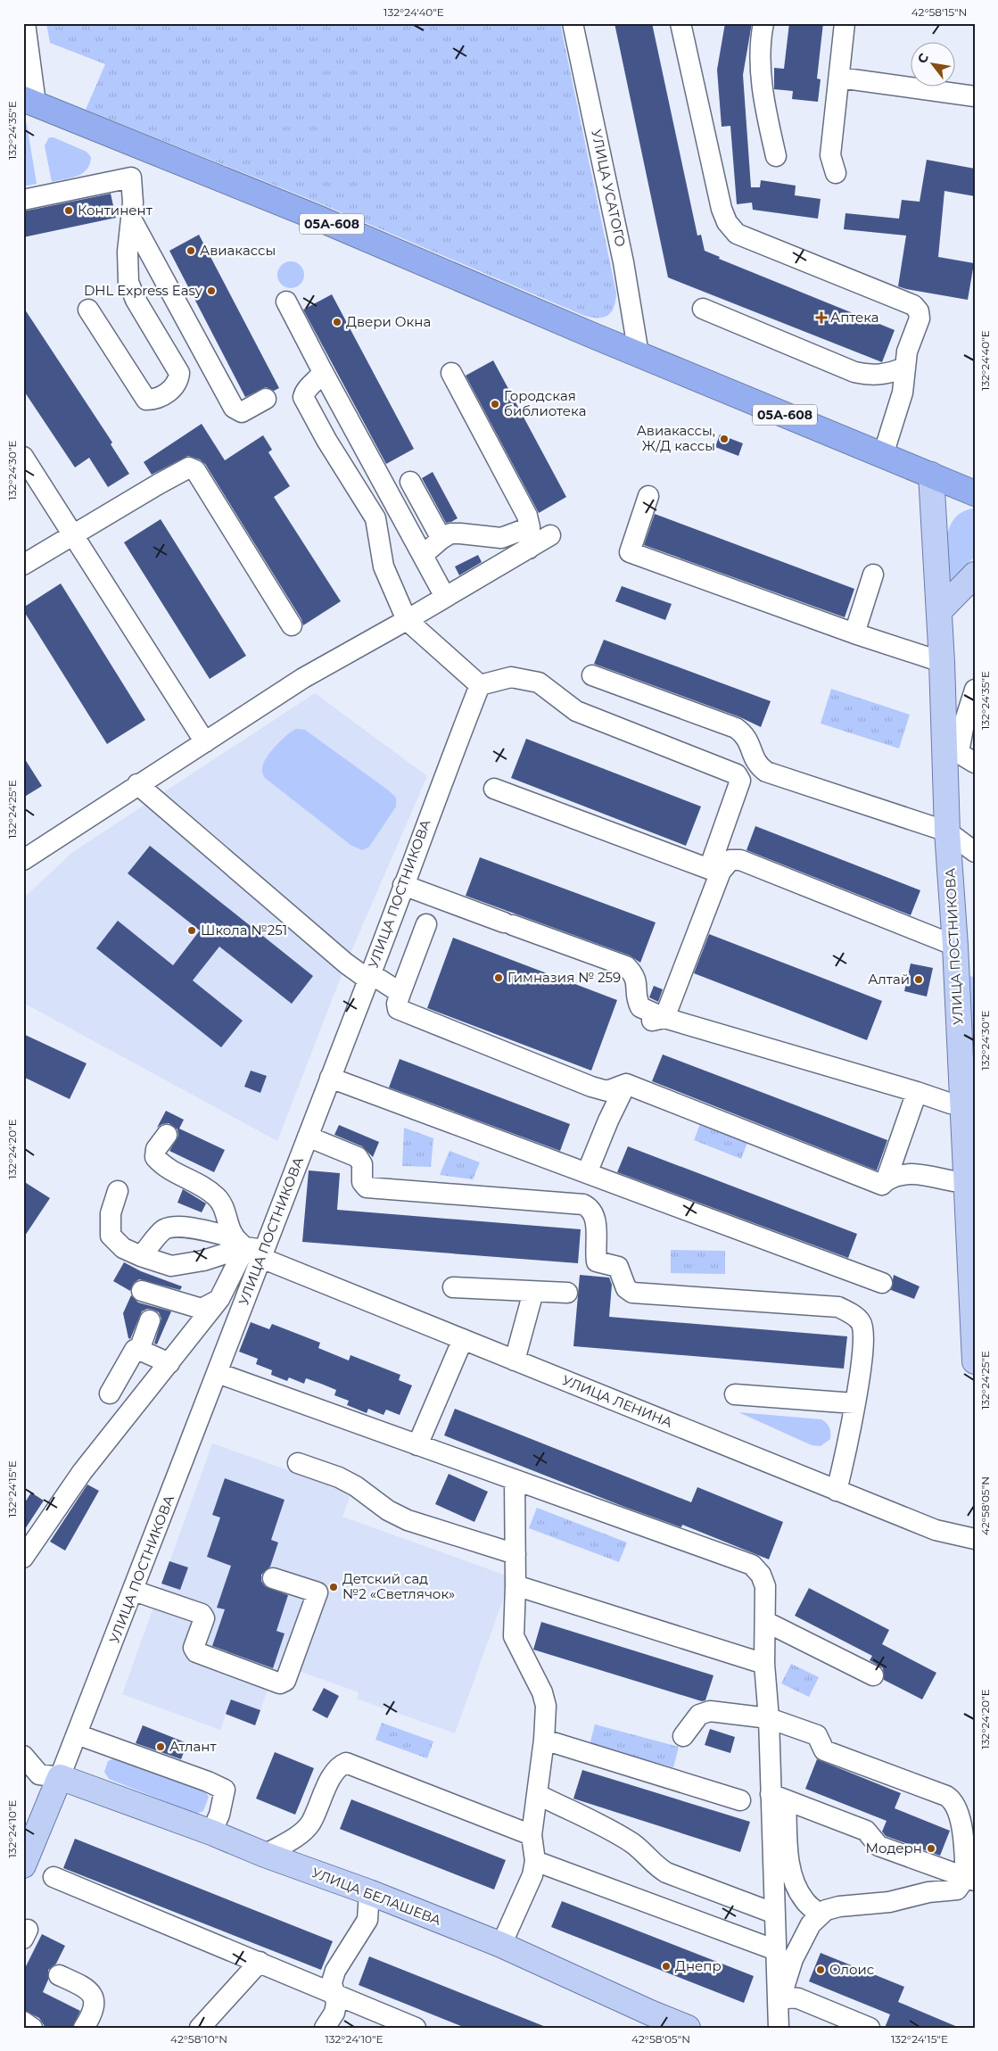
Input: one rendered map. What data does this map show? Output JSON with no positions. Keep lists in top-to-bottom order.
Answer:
{
  "streets": {
    "highway": ["05А-608"],
    "main road": ["УЛИЦА ПОСТНИКОВА", "УЛИЦА БЕЛАШЕВА"],
    "street": ["УЛИЦА УСАТОГО", "УЛИЦА ЛЕНИНА"]
  },
  "crossings": [
    ["УЛИЦА УСАТОГО", "05А-608"],
    ["05А-608", "УЛИЦА ПОСТНИКОВА"],
    ["УЛИЦА ПОСТНИКОВА", "УЛИЦА ЛЕНИНА"],
    ["УЛИЦА ПОСТНИКОВА", "УЛИЦА БЕЛАШЕВА"]
  ],
  "places": {
    "other": [
      "Континент",
      "Авиакассы",
      "DHL Express Easy",
      "Двери Окна",
      "Городская библиотека",
      "Авиакассы, Ж/Д кассы",
      "Школа №251",
      "Гимназия № 259",
      "Алтай",
      "Детский сад №2 «Светлячок»",
      "Атлант",
      "Модерн",
      "Днепр",
      "Олоис"
    ],
    "health": ["Аптека"]
  },
  "north": "top left",
  "coordinates": [
    "132°24'40\"E",
    "42°58'15\"N",
    "132°24'35\"E",
    "132°24'30\"E",
    "132°24'25\"E",
    "132°24'20\"E",
    "132°24'15\"E",
    "42°58'05\"N",
    "132°24'10\"E",
    "42°58'10\"N"
  ]
}
